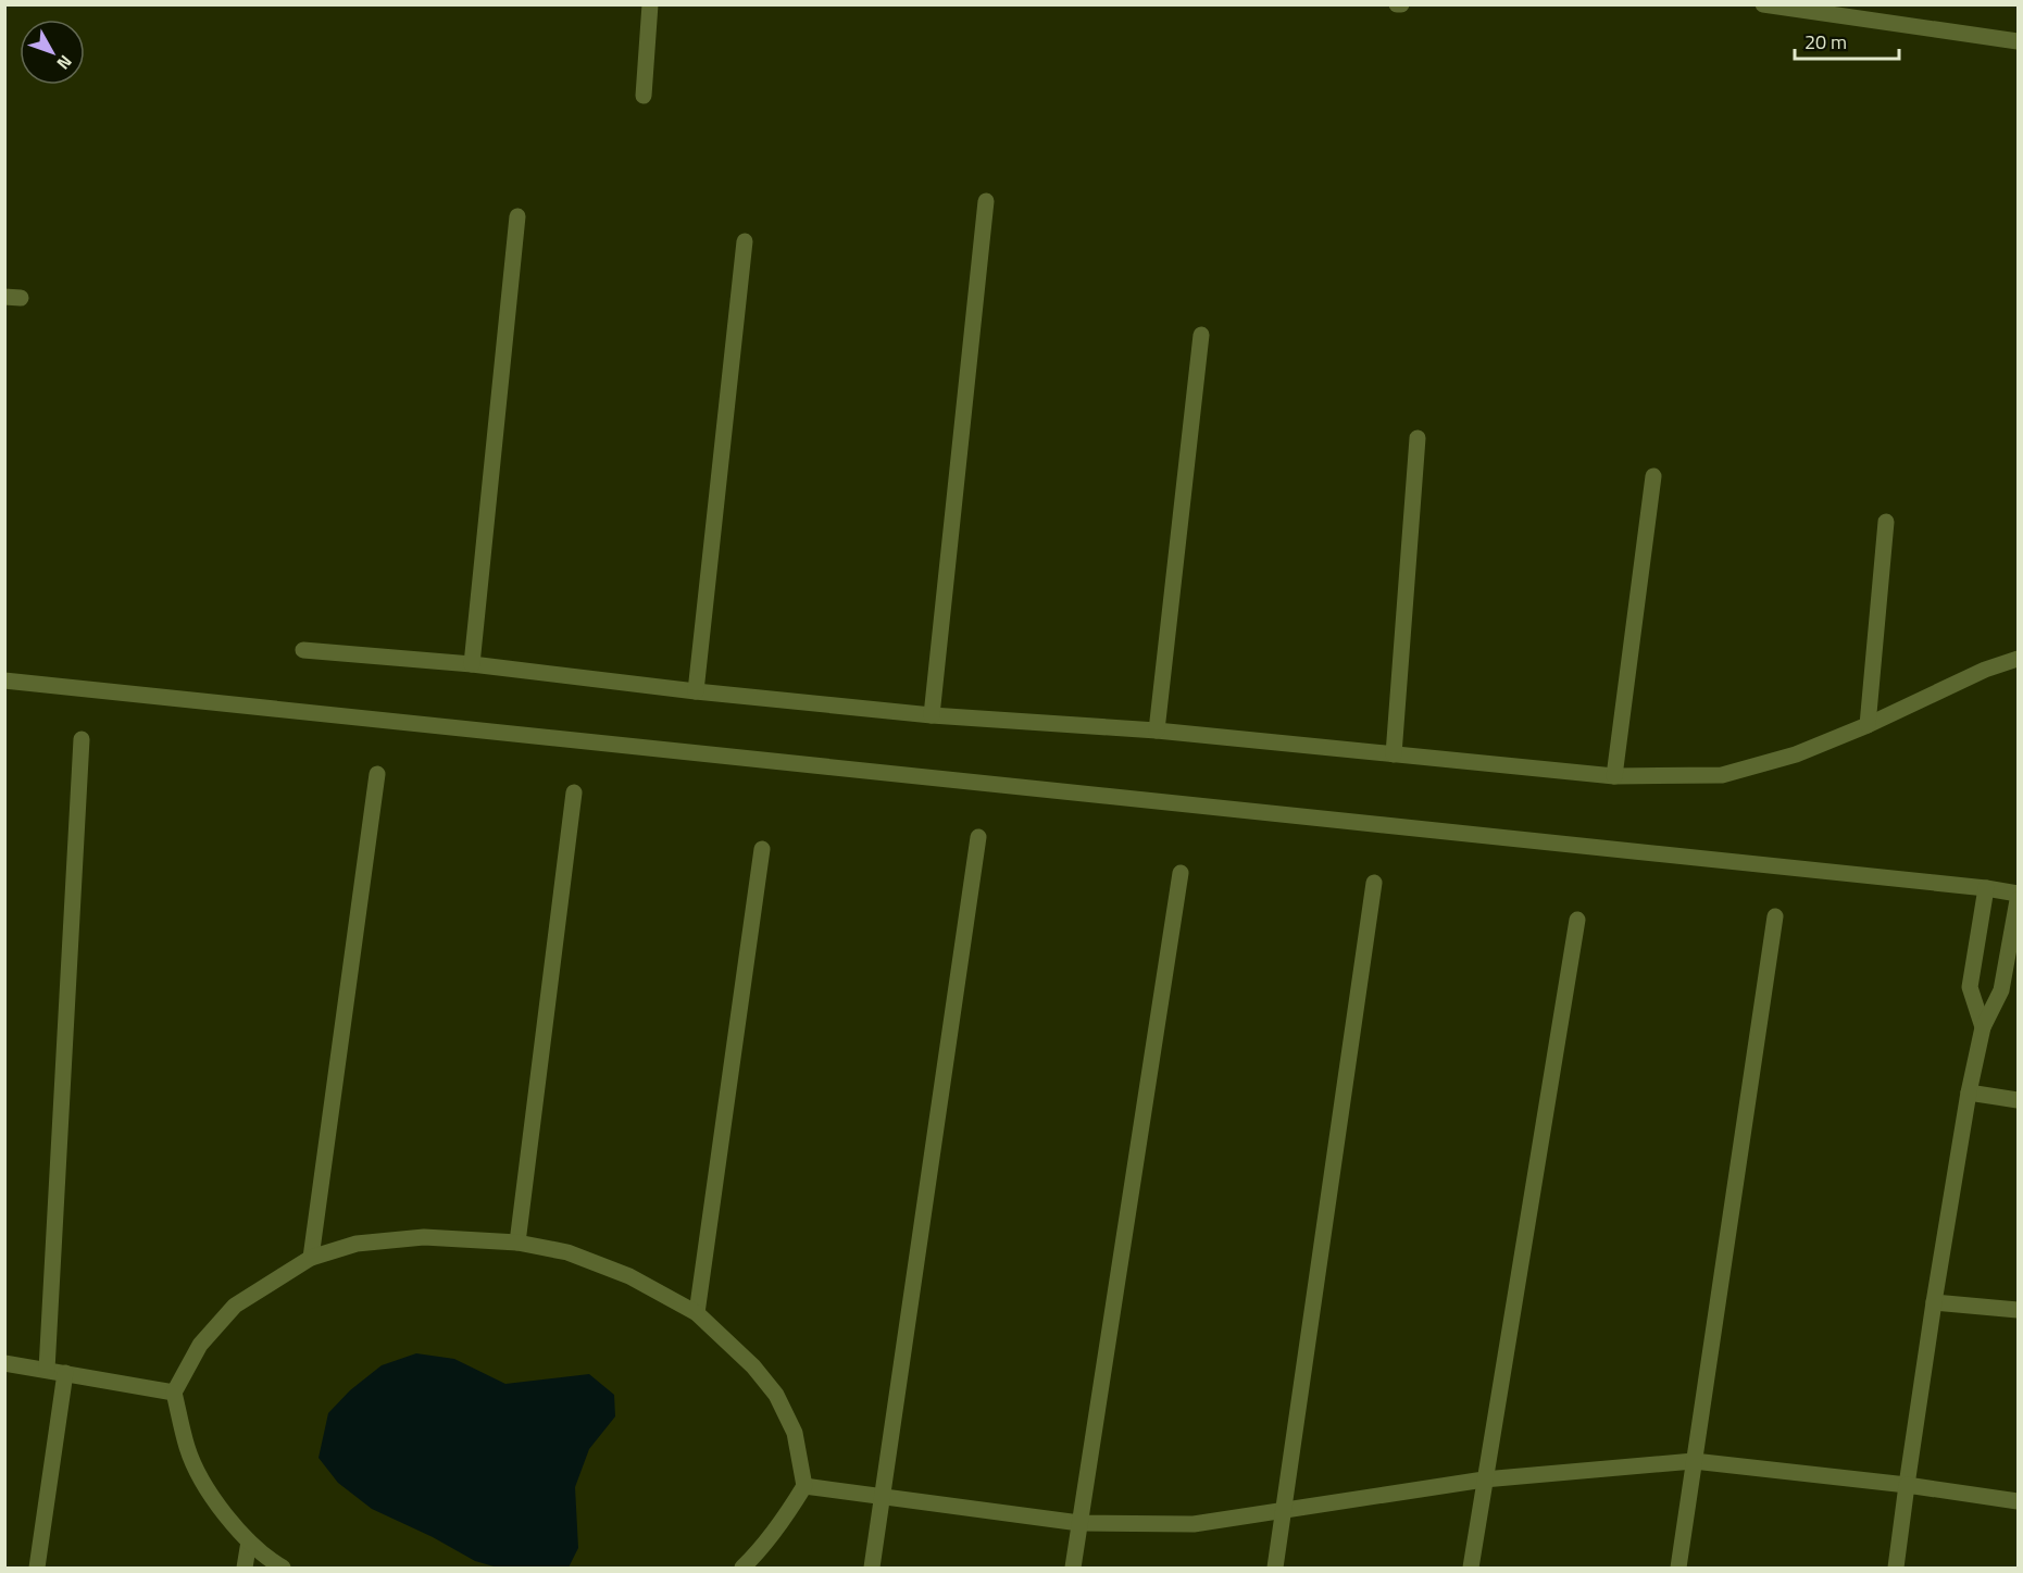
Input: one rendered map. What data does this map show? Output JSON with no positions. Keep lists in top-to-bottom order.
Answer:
{
  "scale_bar": "20 m",
  "north": "bottom right"
}
